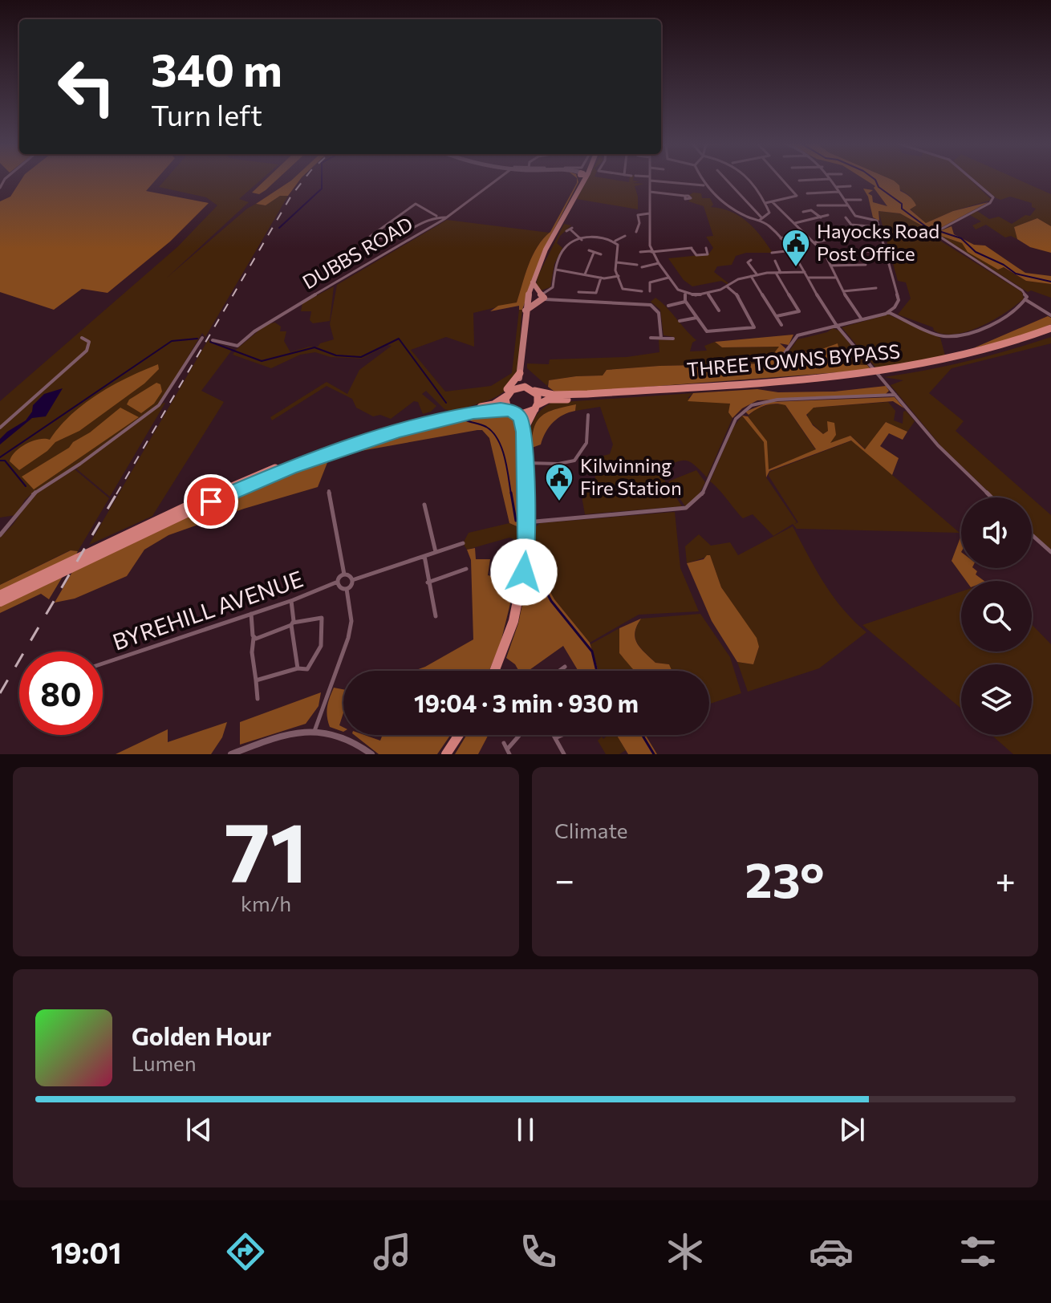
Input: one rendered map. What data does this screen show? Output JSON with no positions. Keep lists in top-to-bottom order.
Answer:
{
  "streets": {
    "highway": ["THREE TOWNS BYPASS"],
    "street": ["DUBBS ROAD", "BYREHILL AVENUE"]
  },
  "places": {
    "public building": ["Hayocks Road Post Office", "Kilwinning Fire Station"]
  },
  "page": {
    "turn": ["340 m", "Turn left"],
    "limit": "80",
    "trip": "19:04 · 3 min · 930 m",
    "tile": [
      ["71", "km/h"],
      "Climate"
    ],
    "heat": ["−", "23°", "+"],
    "song": ["Golden Hour", "Lumen"],
    "tabs": "19:01"
  }
}
